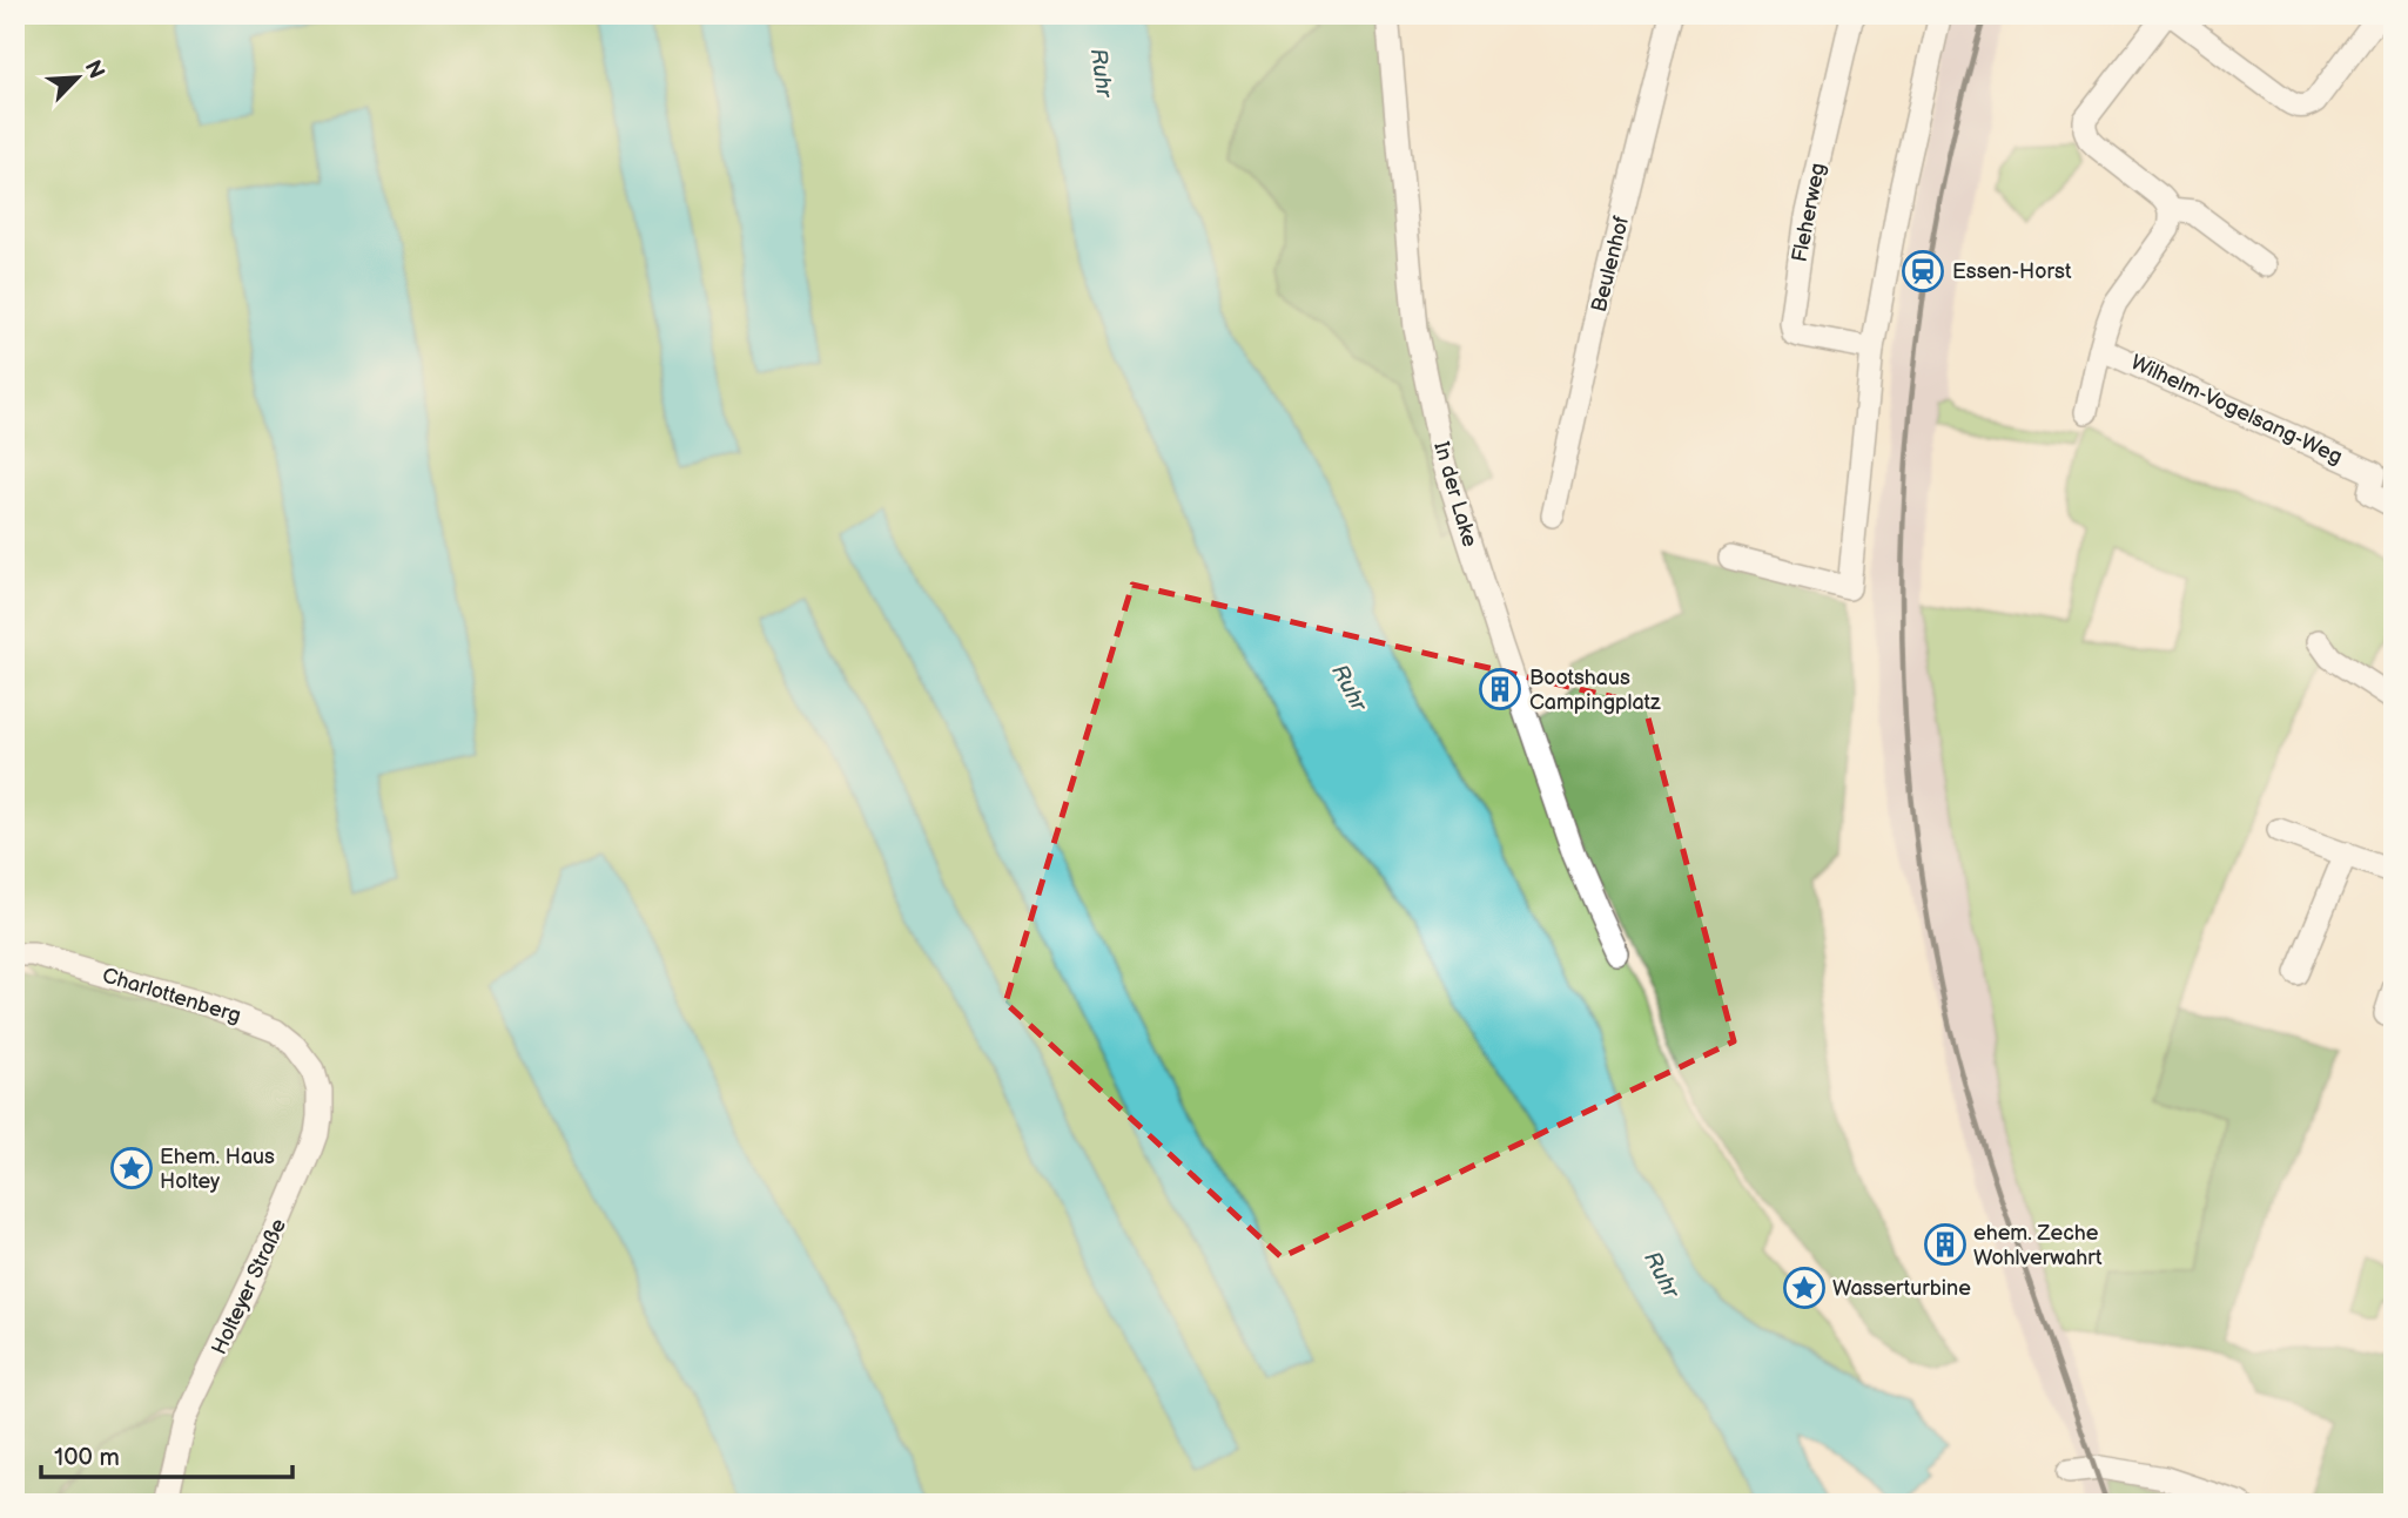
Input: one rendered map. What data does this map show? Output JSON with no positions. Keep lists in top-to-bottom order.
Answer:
{
  "streets": {
    "street": [
      "Fleherweg",
      "Beulenhof",
      "Wilhelm-Vogelsang-Weg",
      "In der Lake",
      "Charlottenberg",
      "Holteyer Straße"
    ]
  },
  "crossings": [
    ["Charlottenberg", "Holteyer Straße"]
  ],
  "water": ["Ruhr"],
  "places": {
    "station": ["Essen-Horst"],
    "building": ["Bootshaus Campingplatz", "ehem. Zeche Wohlverwahrt"],
    "place": ["Ehem. Haus Holtey", "Wasserturbine"]
  },
  "scale_bar": "100 m",
  "north": "top right"
}
